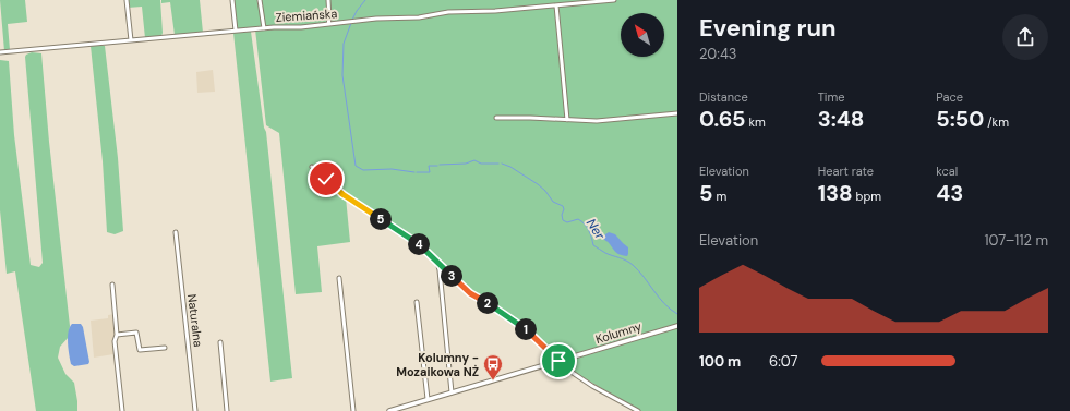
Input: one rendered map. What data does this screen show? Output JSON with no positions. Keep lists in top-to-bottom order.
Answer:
{
  "streets": {
    "street": ["Ziemiańska", "Naturalna", "Kolumny"]
  },
  "water": ["Ner"],
  "places": {
    "bus stop": ["Kolumny - Mozaikowa NŻ"]
  },
  "north": "top left",
  "page": {
    "heading": ["Evening run", "20:43"],
    "stats": [
      ["Distance", "0.65 km"],
      ["Time", "3:48"],
      ["Pace", "5:50 /km"],
      ["Elevation", "5 m"],
      ["Heart rate", "138 bpm"],
      ["kcal", "43"]
    ],
    "pins": [
      "5",
      "4",
      "3",
      "2",
      "1"
    ],
    "chart": ["Elevation", "107–112 m"],
    "list": [
      {
        "name": "100 m",
        "note": "6:07"
      }
    ]
  }
}
